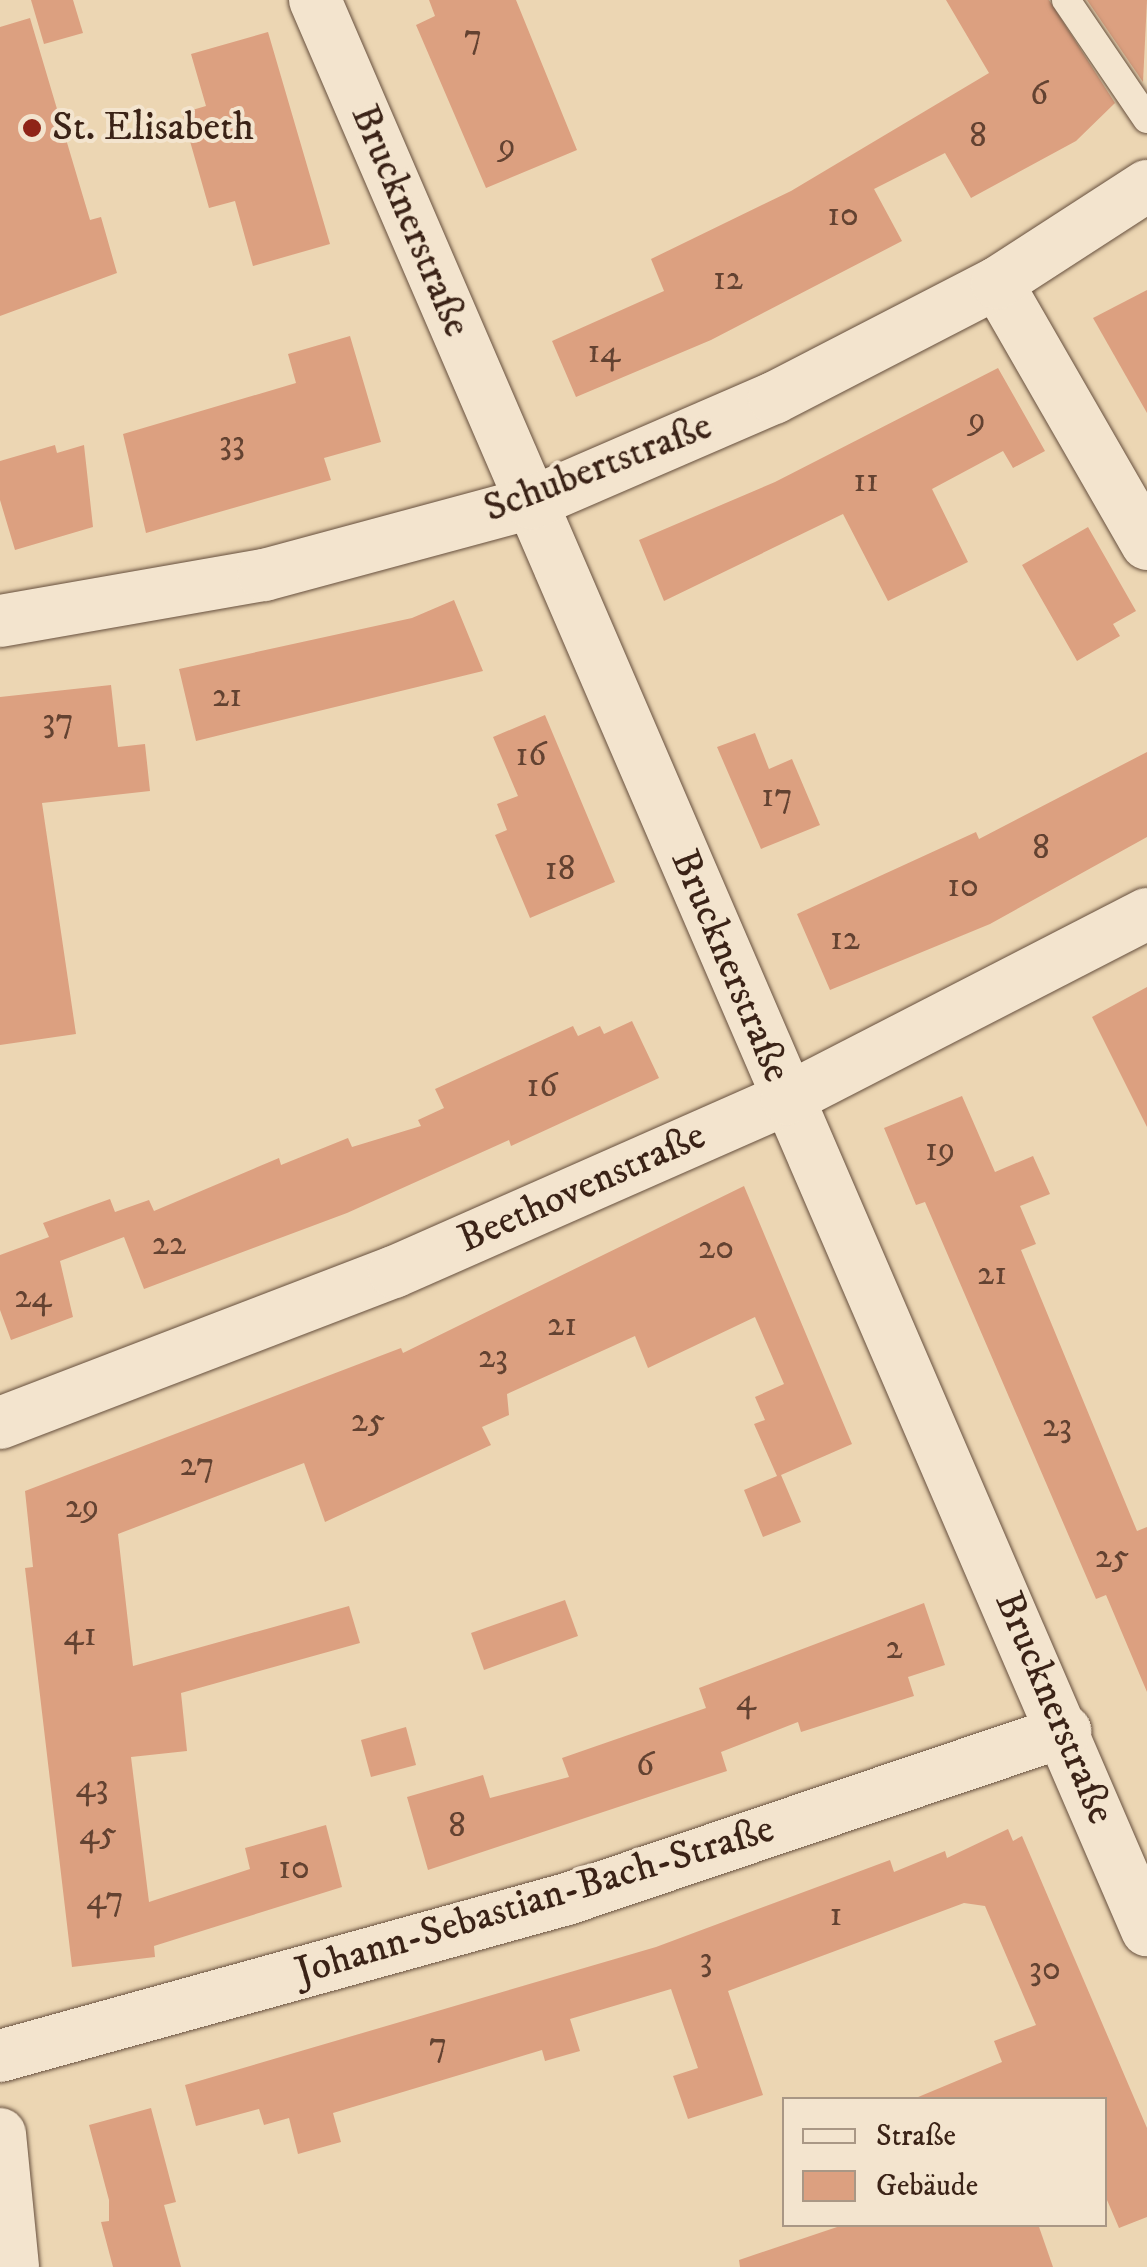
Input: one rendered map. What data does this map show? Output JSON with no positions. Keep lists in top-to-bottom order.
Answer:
{
  "streets": {
    "street": [
      "Brucknerstraße",
      "Schubertstraße",
      "Beethovenstraße",
      "Johann-Sebastian-Bach-Straße"
    ]
  },
  "crossings": [
    ["Brucknerstraße", "Schubertstraße"],
    ["Brucknerstraße", "Beethovenstraße"],
    ["Brucknerstraße", "Johann-Sebastian-Bach-Straße"]
  ],
  "places": ["St. Elisabeth"],
  "house_numbers": [
    "7",
    "6",
    "8",
    "9",
    "10",
    "12",
    "14",
    "9",
    "33",
    "11",
    "21",
    "37",
    "16",
    "17",
    "8",
    "18",
    "10",
    "12",
    "16",
    "19",
    "22",
    "20",
    "21",
    "24",
    "21",
    "23",
    "25",
    "23",
    "27",
    "29",
    "25",
    "41",
    "2",
    "4",
    "6",
    "43",
    "8",
    "45",
    "10",
    "47",
    "1",
    "3",
    "30",
    "7"
  ],
  "legend": ["Straße", "Gebäude"]
}
